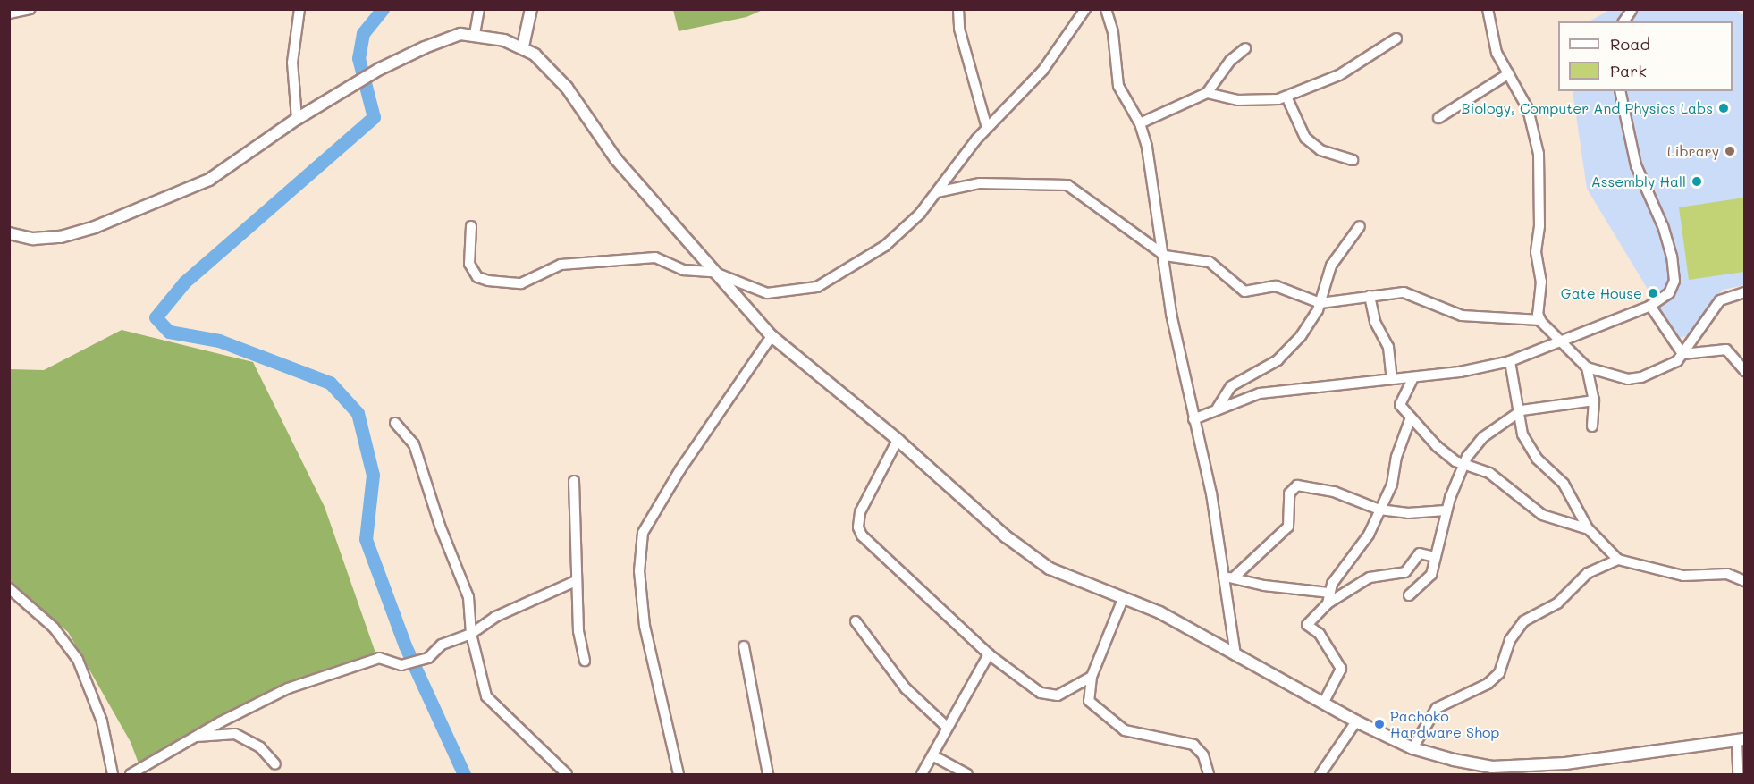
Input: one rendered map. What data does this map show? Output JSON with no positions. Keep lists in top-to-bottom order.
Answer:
{
  "places": [
    "Biology, Computer And Physics Labs",
    "Library",
    "Assembly Hall",
    "Gate House",
    "Pachoko Hardware Shop"
  ],
  "legend": ["Road", "Park"]
}
